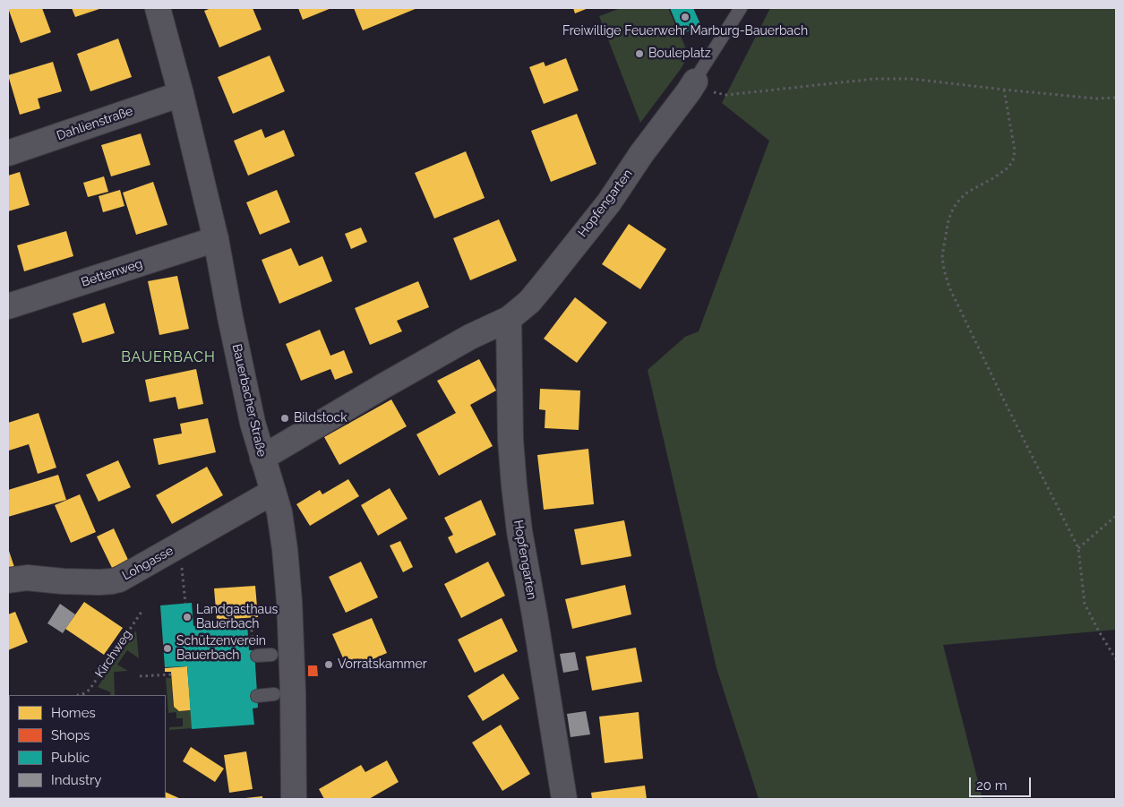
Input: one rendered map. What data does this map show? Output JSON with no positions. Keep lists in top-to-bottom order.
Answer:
{
  "streets": {
    "street": [
      "Dahlienstraße",
      "Hopfengarten",
      "Bettenweg",
      "Bauerbacher Straße",
      "Lohgasse"
    ],
    "path": ["Kirchweg"]
  },
  "crossings": [
    ["Dahlienstraße", "Bauerbacher Straße"],
    ["Hopfengarten", "Bauerbacher Straße"],
    ["Bettenweg", "Bauerbacher Straße"],
    ["Bauerbacher Straße", "Lohgasse"]
  ],
  "districts": ["BAUERBACH"],
  "places": [
    "Freiwillige Feuerwehr Marburg-Bauerbach",
    "Bouleplatz",
    "Bildstock",
    "Landgasthaus Bauerbach",
    "Schützenverein Bauerbach",
    "Vorratskammer"
  ],
  "legend": [
    "Homes",
    "Shops",
    "Public",
    "Industry"
  ],
  "scale_bar": "20 m"
}
